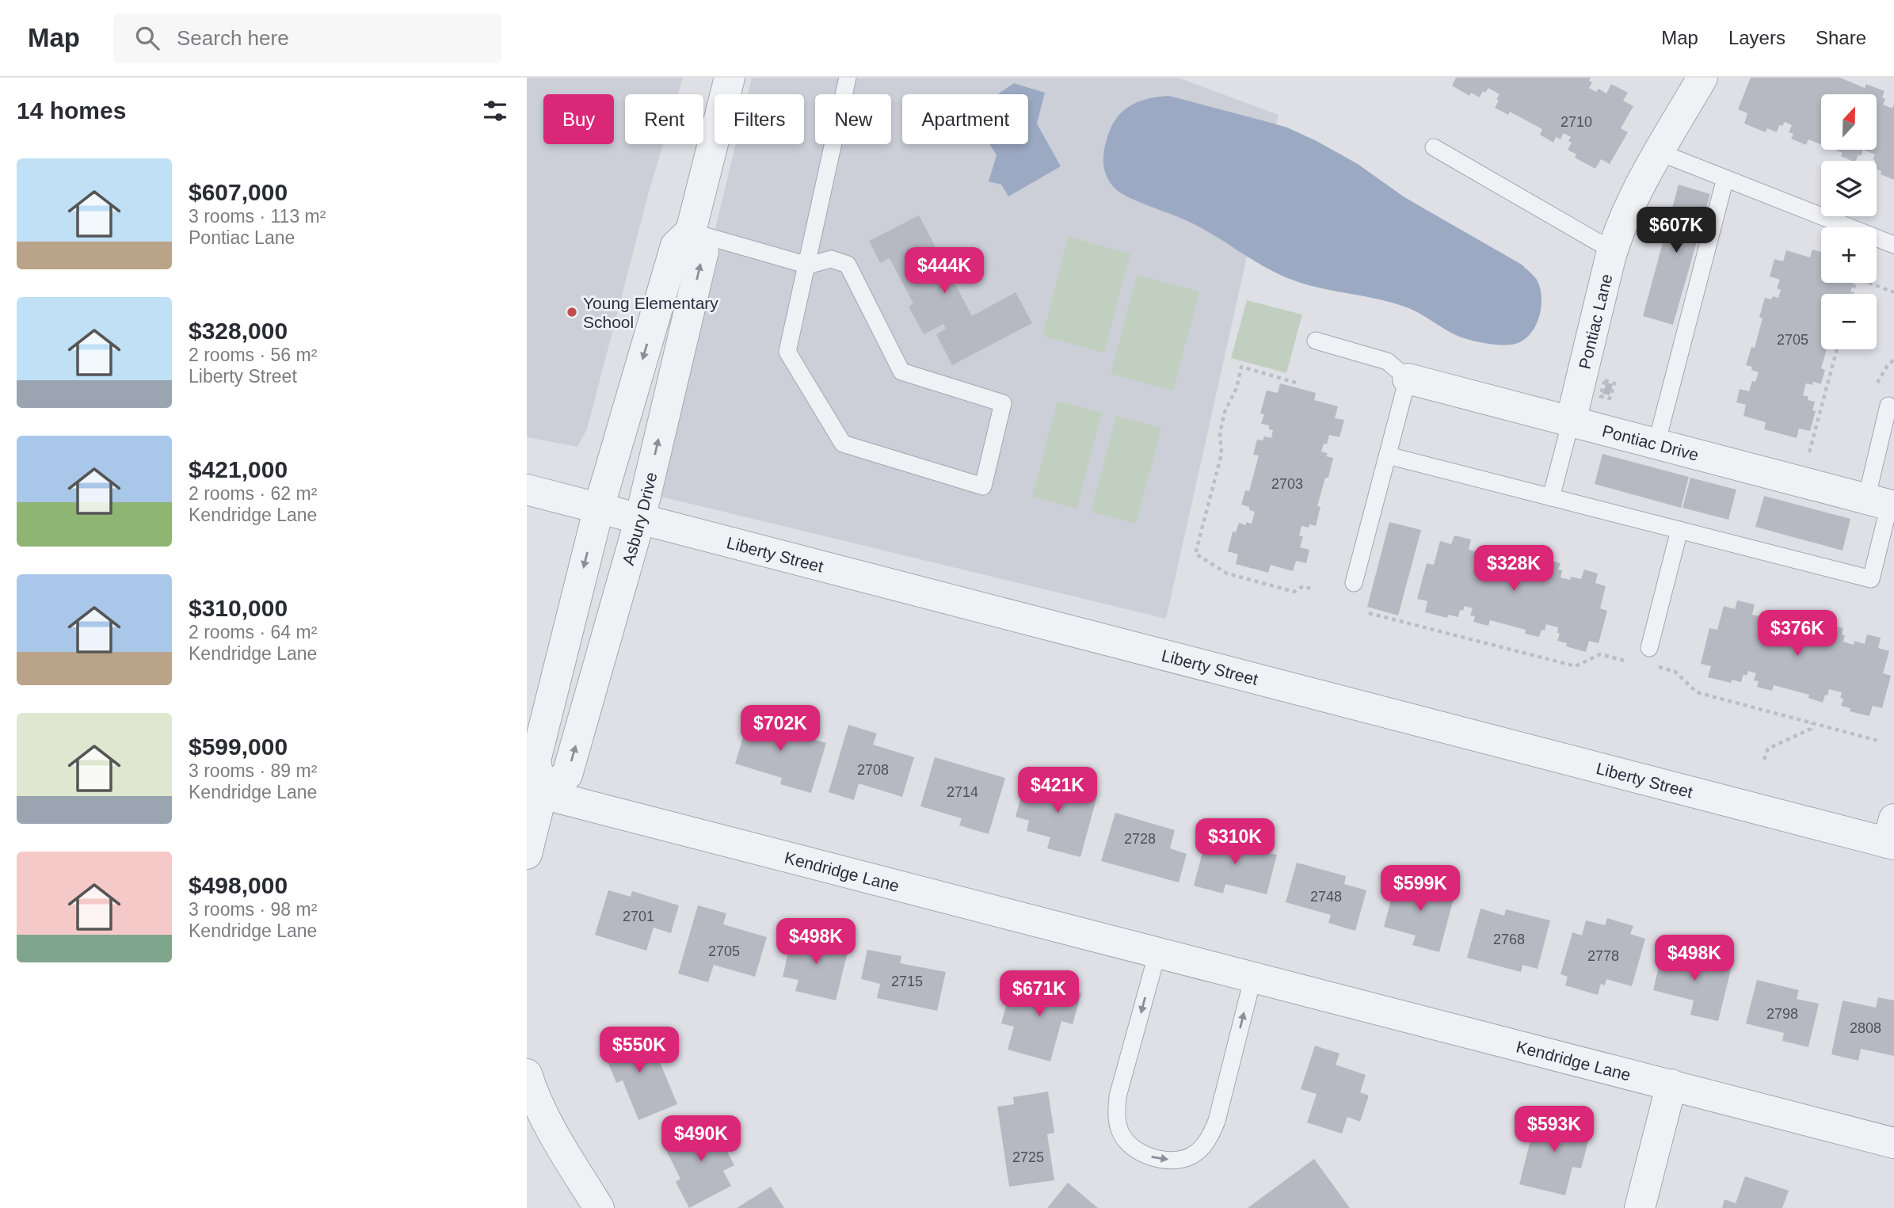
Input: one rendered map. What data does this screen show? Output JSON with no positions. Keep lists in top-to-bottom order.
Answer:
{
  "streets": {
    "street": [
      "Pontiac Lane",
      "Pontiac Drive",
      "Asbury Drive",
      "Liberty Street",
      "Kendridge Lane"
    ]
  },
  "crossings": [
    ["Pontiac Lane", "Pontiac Drive"],
    ["Asbury Drive", "Liberty Street"],
    ["Asbury Drive", "Kendridge Lane"]
  ],
  "places": ["Young Elementary School"],
  "house_numbers": [
    "2710",
    "2705",
    "2703",
    "2708",
    "2714",
    "2728",
    "2748",
    "2701",
    "2768",
    "2705",
    "2778",
    "2715",
    "2798",
    "2808",
    "2725"
  ],
  "north": "top",
  "page": {
    "header": "Map",
    "search": "Search here",
    "nav": ["Map", "Layers", "Share"],
    "heading": "14 homes",
    "map_buttons": ["+", "−"],
    "chip": [
      "Buy",
      "Rent",
      "Filters",
      "New",
      "Apartment"
    ],
    "list": [
      {
        "name": "$607,000",
        "note": "3 rooms · 113 m² · Pontiac Lane"
      },
      {
        "name": "$328,000",
        "note": "2 rooms · 56 m² · Liberty Street"
      },
      {
        "name": "$421,000",
        "note": "2 rooms · 62 m² · Kendridge Lane"
      },
      {
        "name": "$310,000",
        "note": "2 rooms · 64 m² · Kendridge Lane"
      },
      {
        "name": "$599,000",
        "note": "3 rooms · 89 m² · Kendridge Lane"
      },
      {
        "name": "$498,000",
        "note": "3 rooms · 98 m² · Kendridge Lane"
      }
    ],
    "price": [
      "$607K",
      "$444K",
      "$328K",
      "$376K",
      "$702K",
      "$421K",
      "$310K",
      "$599K",
      "$498K",
      "$498K",
      "$671K",
      "$550K",
      "$593K",
      "$490K"
    ]
  }
}
